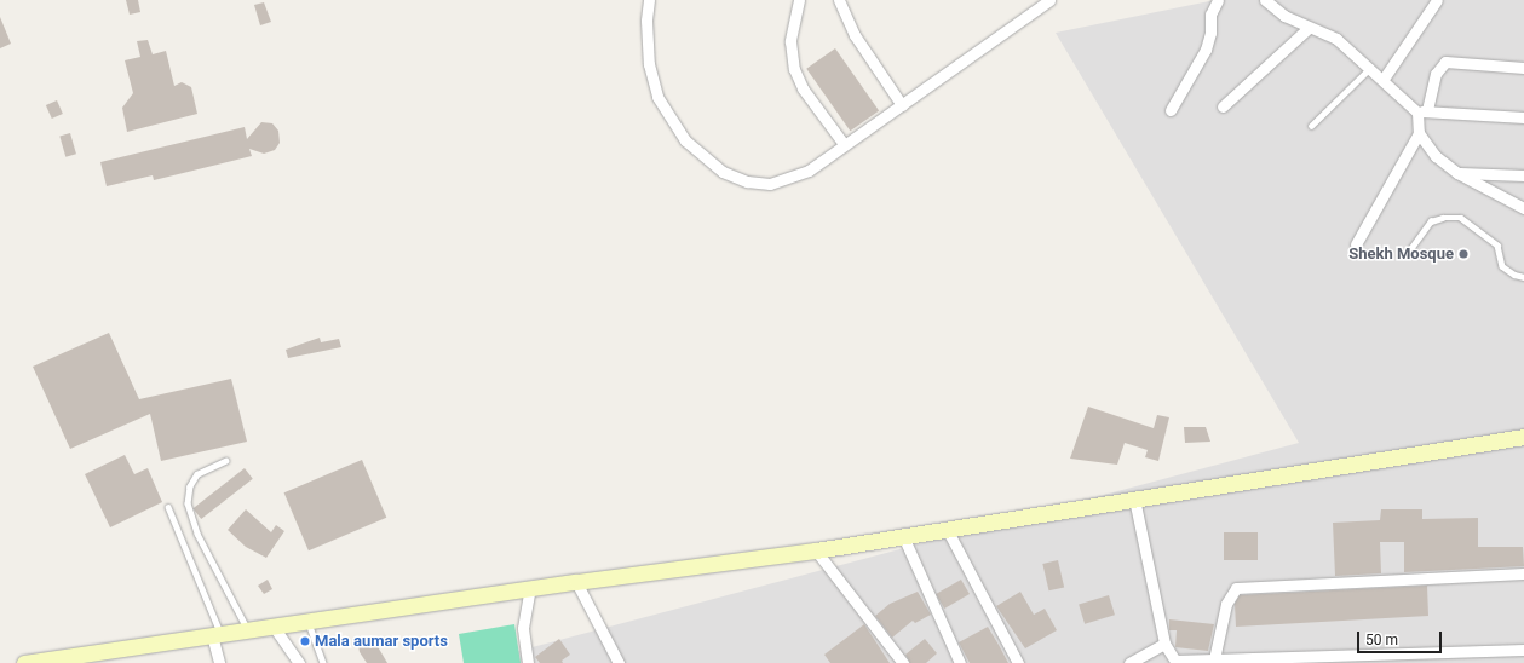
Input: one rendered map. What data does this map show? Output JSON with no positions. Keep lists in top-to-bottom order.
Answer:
{
  "places": ["Shekh Mosque", "Mala aumar sports"],
  "scale_bar": "50 m"
}
